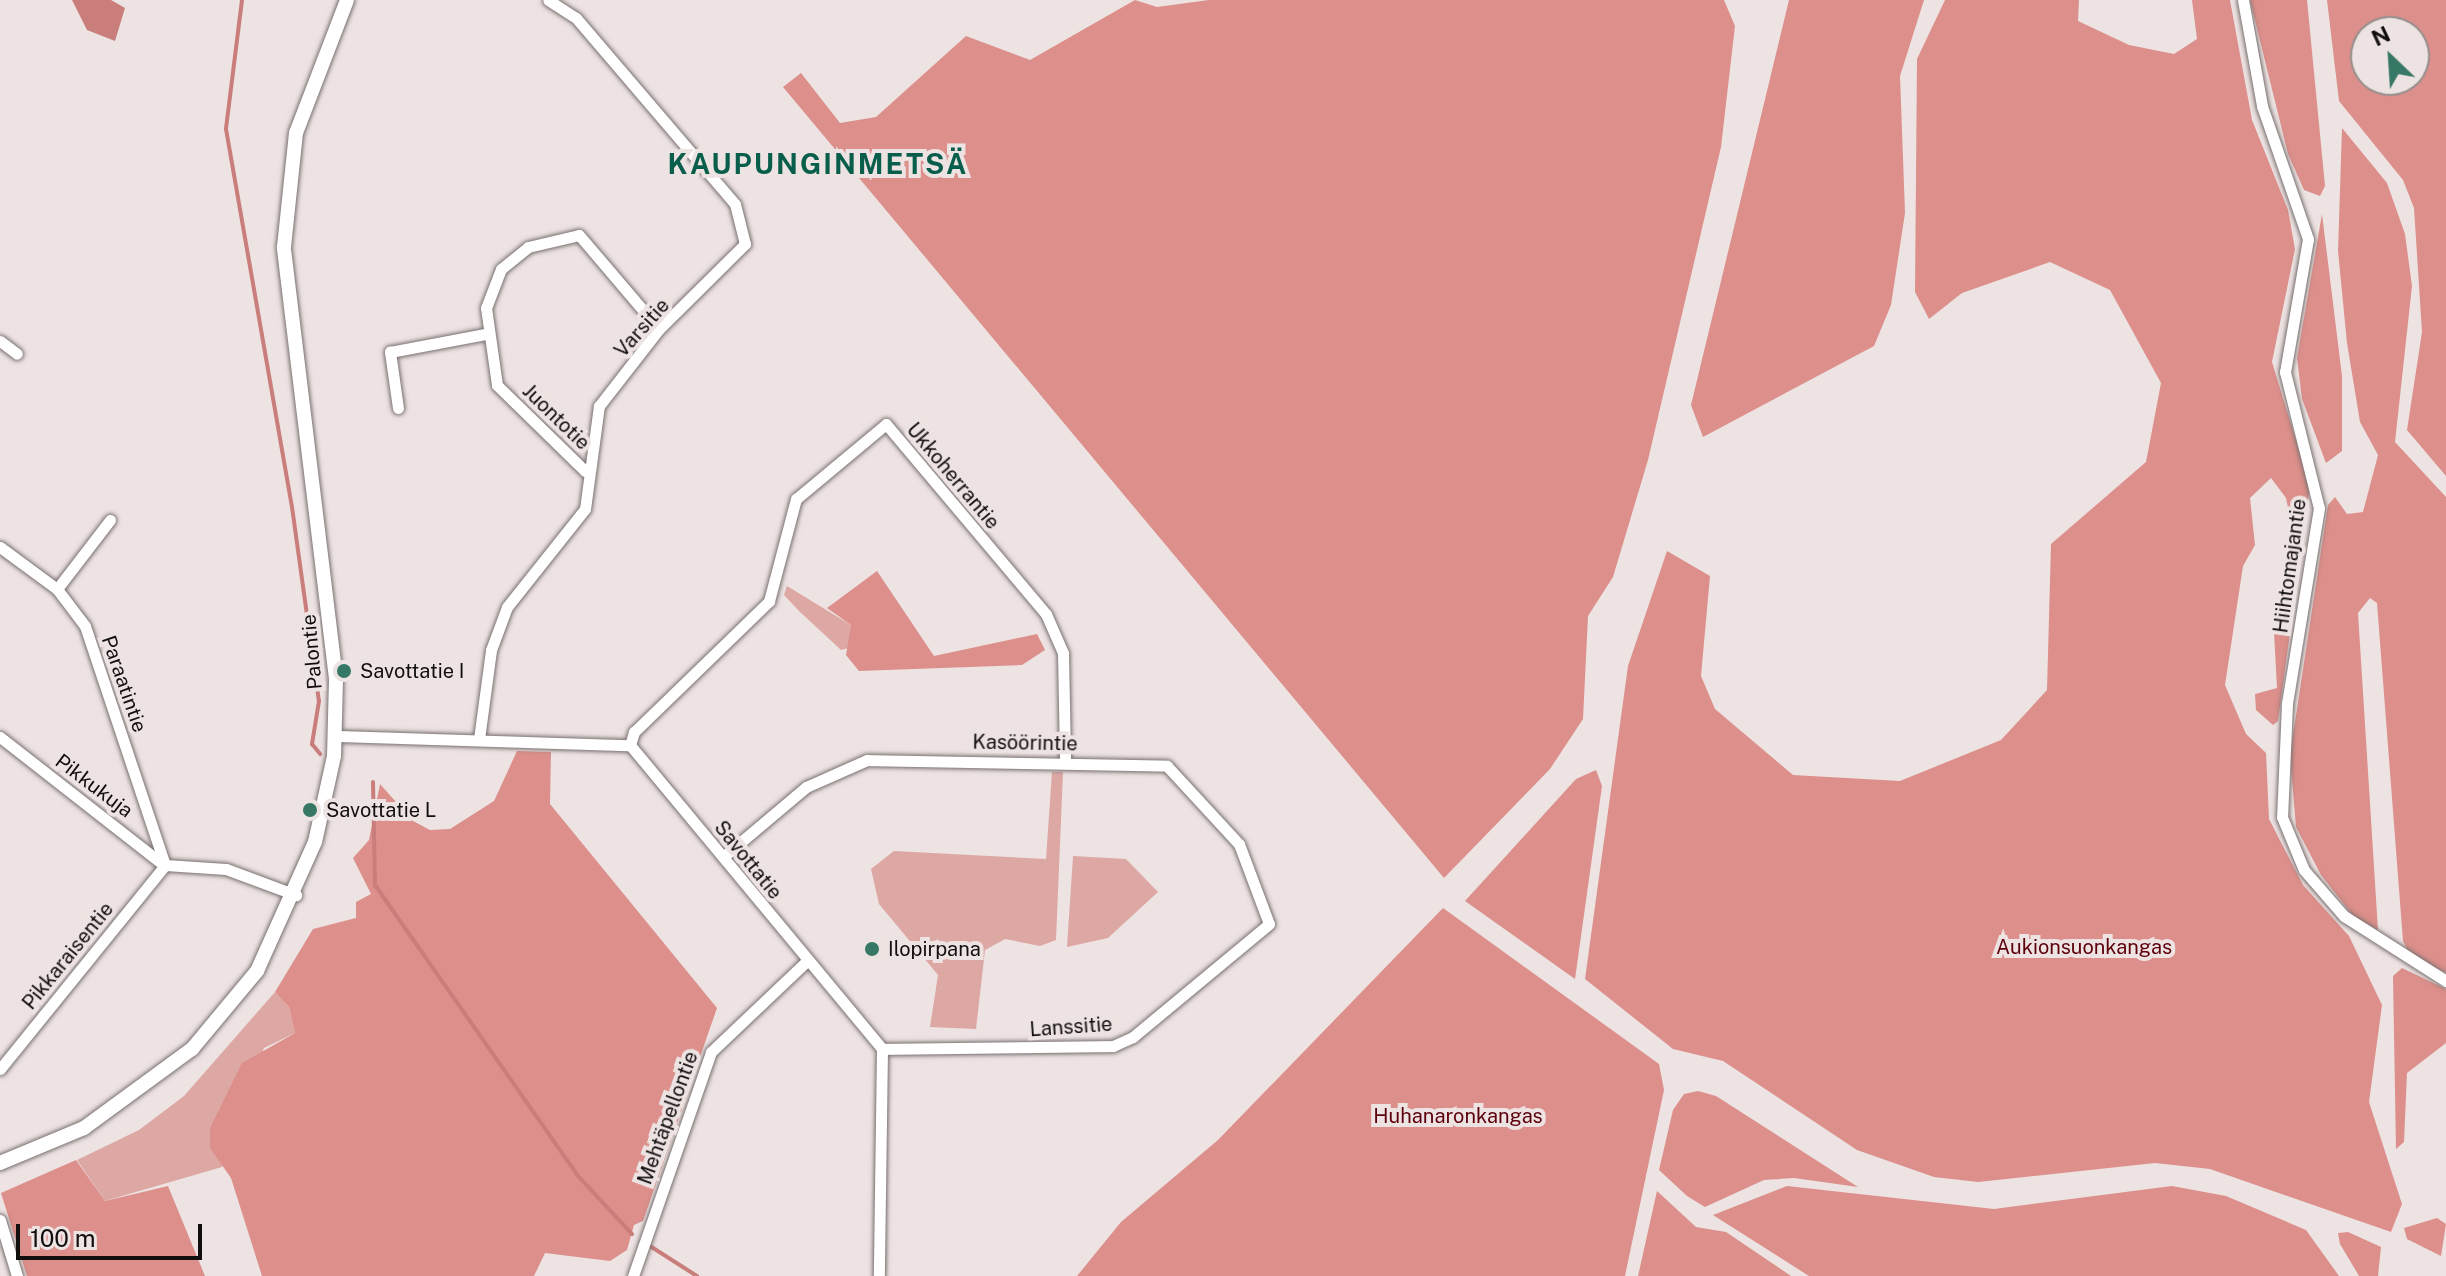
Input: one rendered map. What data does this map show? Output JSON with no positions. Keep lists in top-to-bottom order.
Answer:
{
  "streets": {
    "street": [
      "Varsitie",
      "Juontotie",
      "Ukkoherrantie",
      "Hiihtomajantie",
      "Palontie",
      "Paraatintie",
      "Kasöörintie",
      "Pikkukuja",
      "Savottatie",
      "Pikkaraisentie",
      "Lanssitie",
      "Mehtäpellontie"
    ]
  },
  "crossings": [
    ["Varsitie", "Juontotie"],
    ["Ukkoherrantie", "Kasöörintie"],
    ["Ukkoherrantie", "Savottatie"],
    ["Paraatintie", "Pikkukuja"],
    ["Paraatintie", "Pikkaraisentie"],
    ["Kasöörintie", "Savottatie"],
    ["Kasöörintie", "Lanssitie"],
    ["Pikkukuja", "Pikkaraisentie"],
    ["Savottatie", "Lanssitie"],
    ["Savottatie", "Mehtäpellontie"]
  ],
  "districts": ["KAUPUNGINMETSÄ"],
  "parks": ["Aukionsuonkangas", "Huhanaronkangas"],
  "places": ["Savottatie I", "Savottatie L", "Ilopirpana"],
  "scale_bar": "100 m",
  "north": "top left"
}
